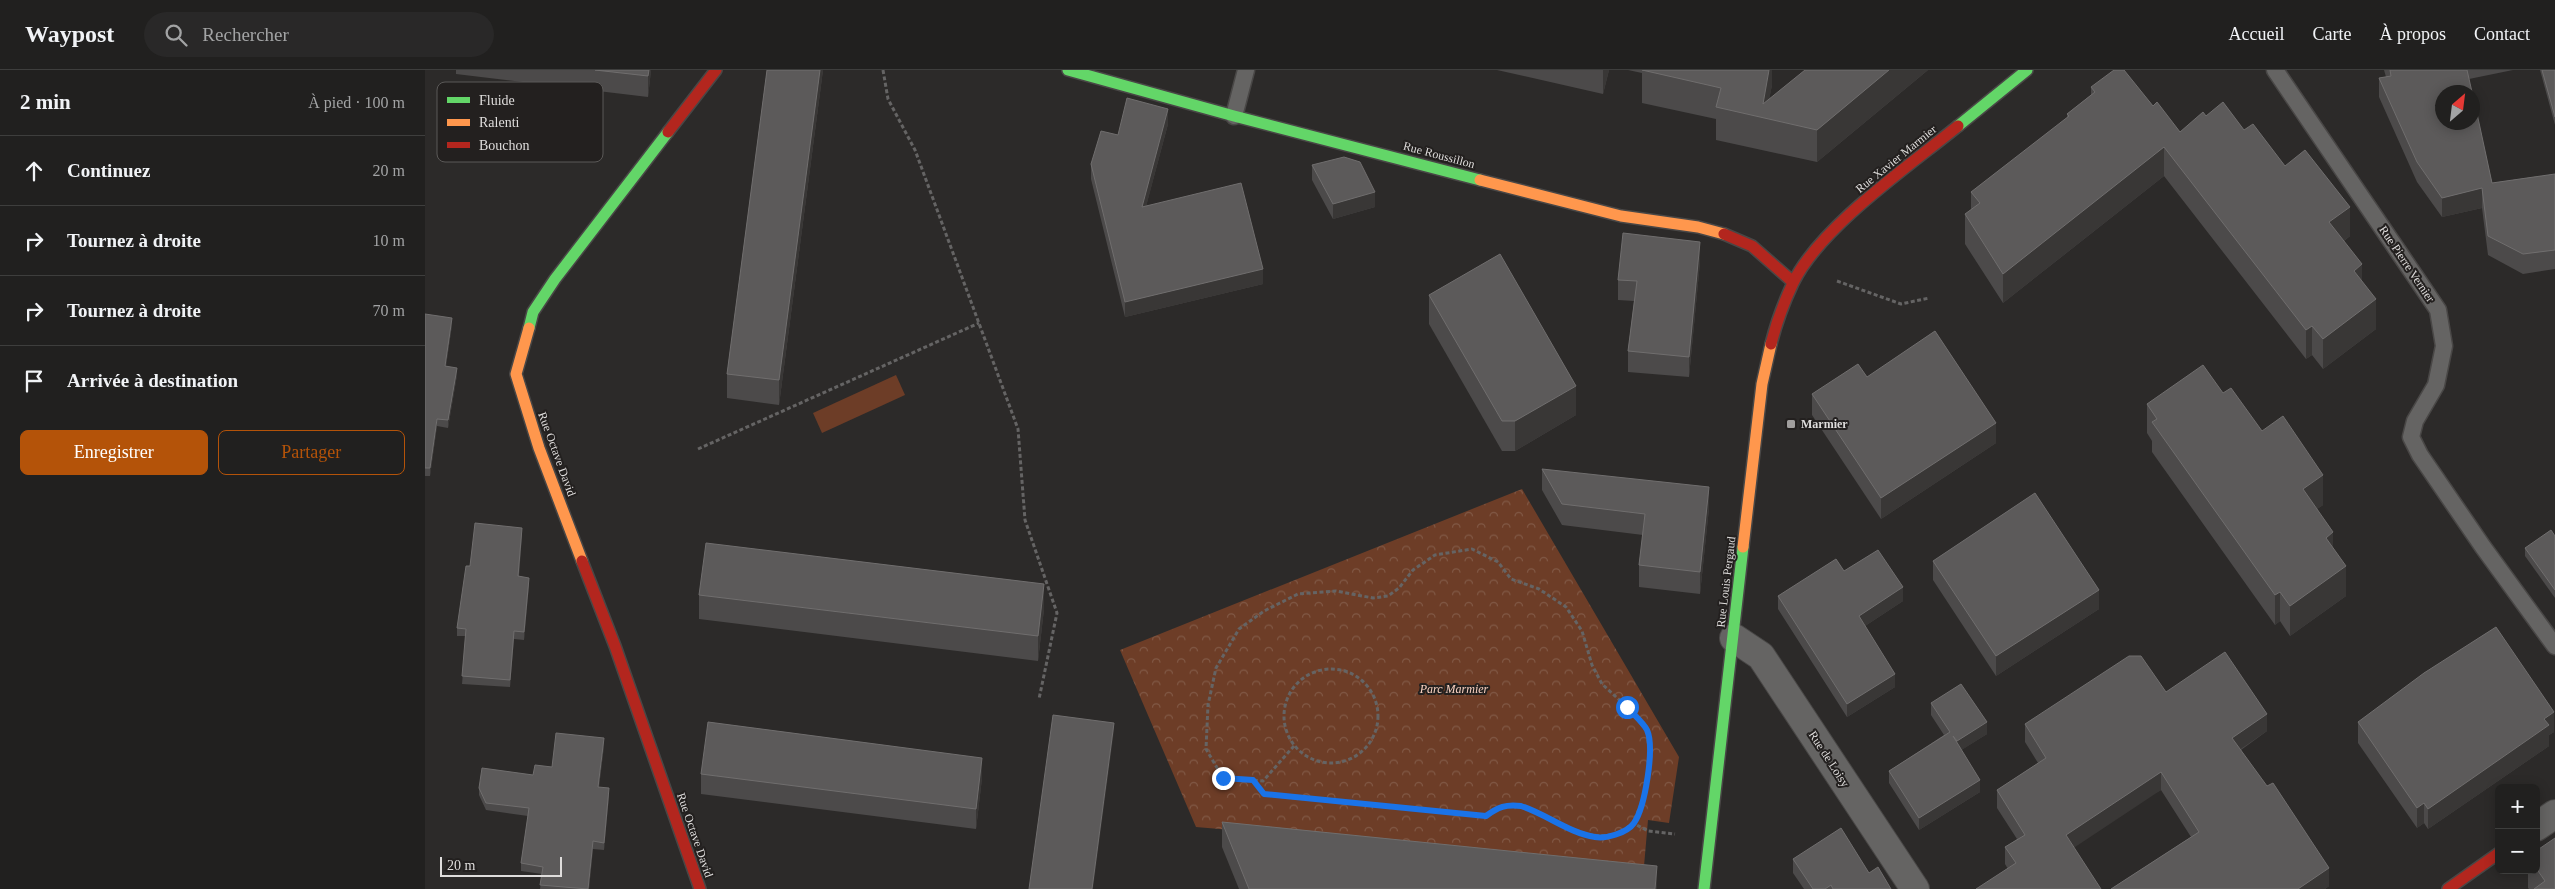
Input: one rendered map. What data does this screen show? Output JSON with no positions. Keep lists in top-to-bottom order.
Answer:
{
  "streets": {
    "street": [
      "Rue Roussillon",
      "Rue Xavier Marmier",
      "Rue Octave David",
      "Rue Louis Pergaud",
      "Rue de Loisy"
    ],
    "lane": ["Rue Pierre Vernier"]
  },
  "crossings": [
    ["Rue Roussillon", "Rue Xavier Marmier"],
    ["Rue Roussillon", "Rue Louis Pergaud"],
    ["Rue Xavier Marmier", "Rue Louis Pergaud"],
    ["Rue Louis Pergaud", "Rue de Loisy"]
  ],
  "parks": ["Parc Marmier"],
  "places": {
    "transit": ["Marmier"]
  },
  "legend": ["Fluide", "Ralenti", "Bouchon"],
  "scale_bar": "20 m",
  "north": "top right",
  "page": {
    "header": "Waypost",
    "search": "Rechercher",
    "nav": [
      "Accueil",
      "Carte",
      "À propos",
      "Contact"
    ],
    "heading": ["2 min", "À pied · 100 m"],
    "list": [
      ["Continuez", "20 m"],
      ["Tournez à droite", "10 m"],
      ["Tournez à droite", "70 m"],
      "Arrivée à destination"
    ],
    "buttons": ["Enregistrer", "Partager"],
    "map_buttons": ["+", "−"],
    "scale": "20 m"
  }
}
